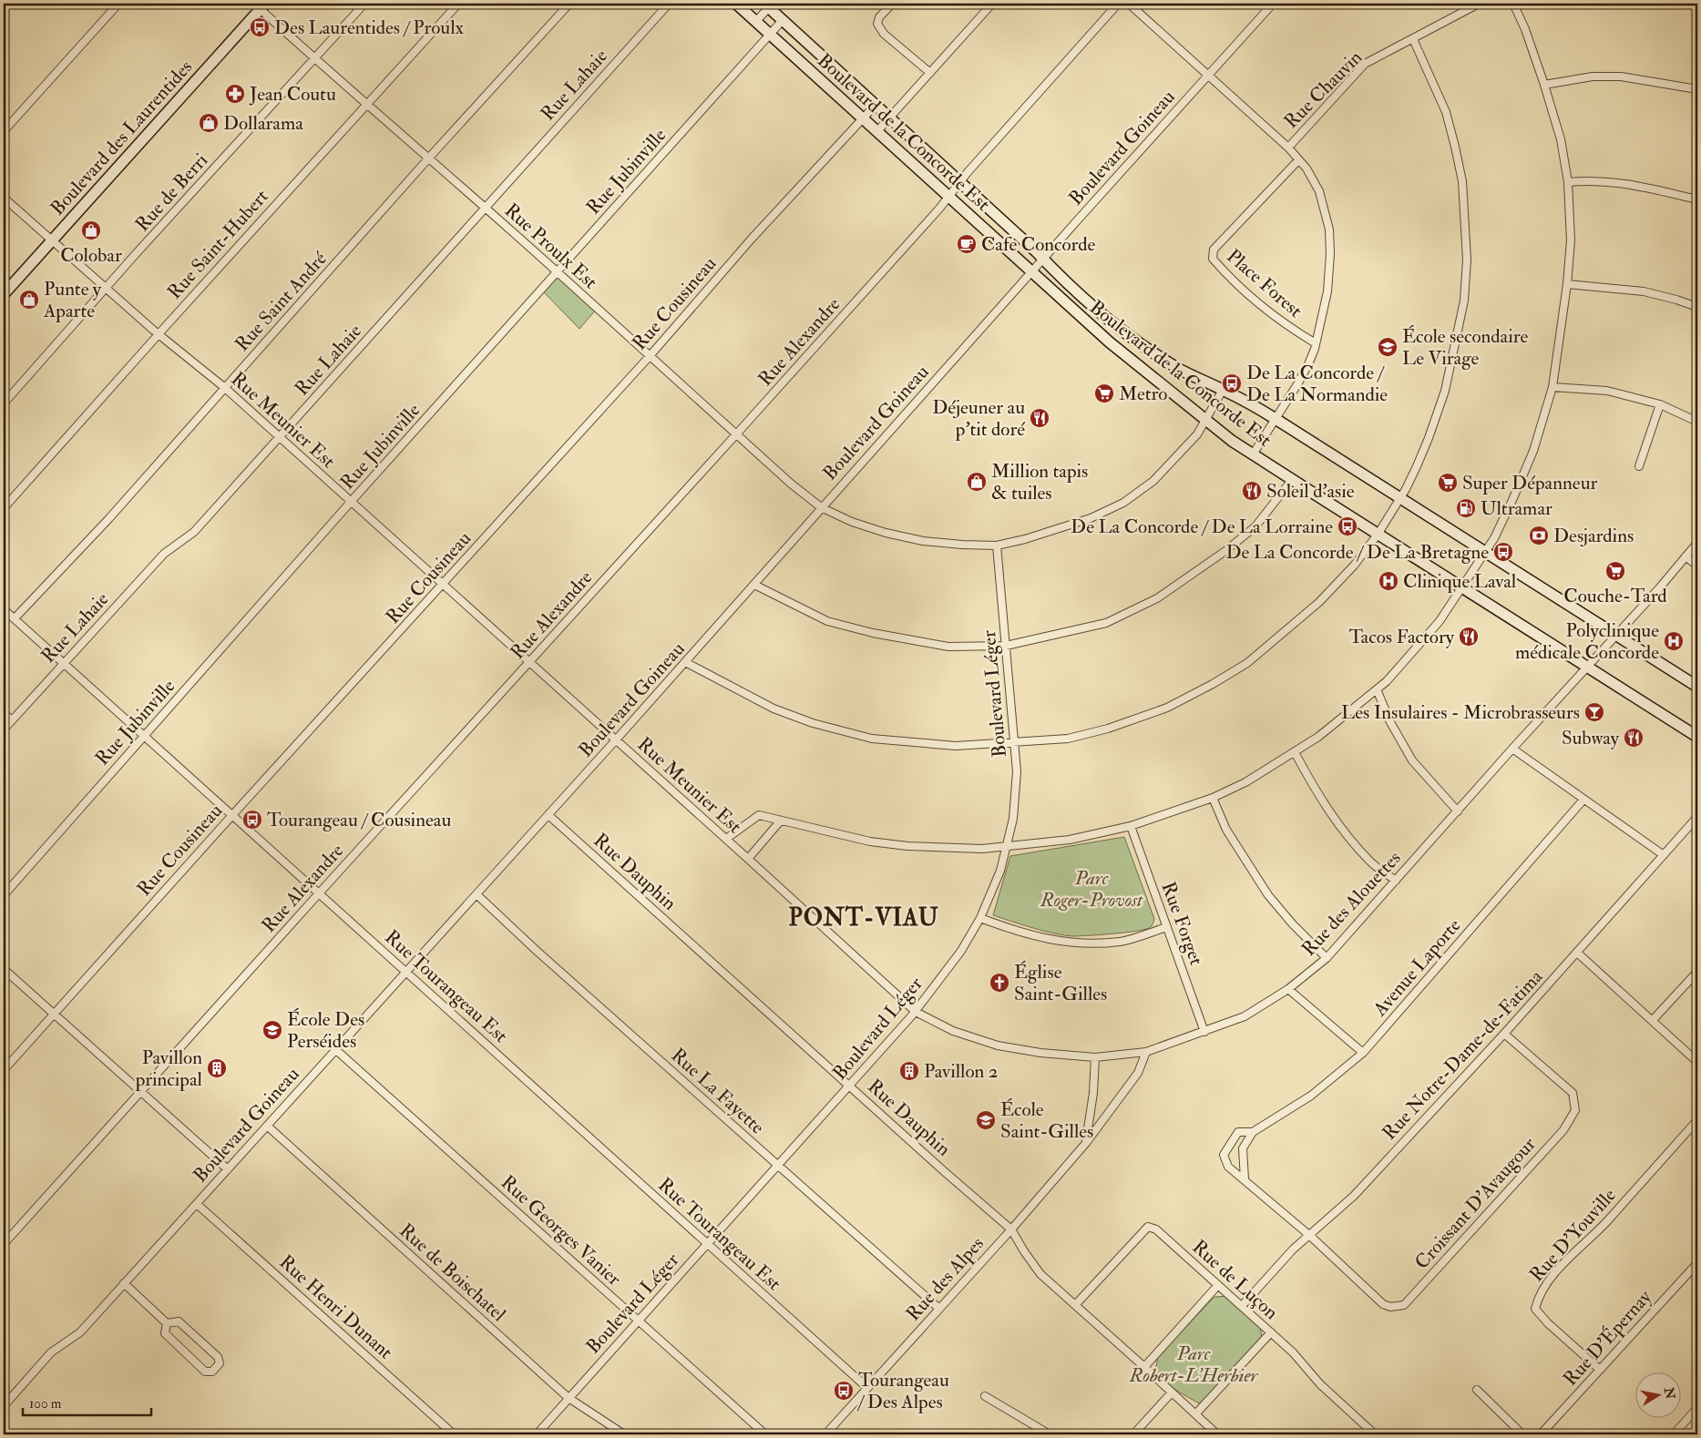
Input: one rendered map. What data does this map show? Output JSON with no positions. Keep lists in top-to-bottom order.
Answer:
{
  "streets": {
    "street": [
      "Rue Lahaie",
      "Rue Chauvin",
      "Boulevard de la Concorde Est",
      "Boulevard des Laurentides",
      "Boulevard Goineau",
      "Rue Jubinville",
      "Rue de Berri",
      "Rue Saint-Hubert",
      "Rue Proulx Est",
      "Place Forest",
      "Rue Saint André",
      "Rue Cousineau",
      "Rue Alexandre",
      "Rue Meunier Est",
      "Boulevard Léger",
      "Rue Dauphin",
      "Rue des Alouettes",
      "Rue Forget",
      "Avenue Laporte",
      "Rue Tourangeau Est",
      "Rue Notre-Dame-de-Fatima",
      "Rue La Fayette",
      "Croissant D'Avaugour",
      "Rue Georges Vanier",
      "Rue D'Youville",
      "Rue de Boischatel",
      "Rue des Alpes",
      "Rue de Luçon",
      "Rue Henri Dunant",
      "Rue D'Épernay"
    ]
  },
  "crossings": [
    ["Rue Lahaie", "Rue Proulx Est"],
    ["Rue Lahaie", "Rue Meunier Est"],
    ["Rue Lahaie", "Rue Tourangeau Est"],
    ["Boulevard de la Concorde Est", "Boulevard Goineau"],
    ["Boulevard de la Concorde Est", "Rue Jubinville"],
    ["Boulevard de la Concorde Est", "Rue Proulx Est"],
    ["Boulevard de la Concorde Est", "Rue Cousineau"],
    ["Boulevard de la Concorde Est", "Rue Alexandre"],
    ["Boulevard de la Concorde Est", "Rue des Alouettes"],
    ["Boulevard des Laurentides", "Rue Proulx Est"],
    ["Boulevard des Laurentides", "Rue Meunier Est"],
    ["Boulevard Goineau", "Rue Proulx Est"],
    ["Boulevard Goineau", "Rue Meunier Est"],
    ["Boulevard Goineau", "Rue Dauphin"],
    ["Boulevard Goineau", "Rue Tourangeau Est"],
    ["Boulevard Goineau", "Rue La Fayette"],
    ["Boulevard Goineau", "Rue Georges Vanier"],
    ["Boulevard Goineau", "Rue de Boischatel"],
    ["Boulevard Goineau", "Rue Henri Dunant"],
    ["Rue Jubinville", "Rue Proulx Est"],
    ["Rue Jubinville", "Rue Meunier Est"],
    ["Rue Jubinville", "Rue Tourangeau Est"],
    ["Rue de Berri", "Rue Proulx Est"],
    ["Rue de Berri", "Rue Meunier Est"],
    ["Rue Saint-Hubert", "Rue Proulx Est"],
    ["Rue Saint-Hubert", "Rue Meunier Est"],
    ["Rue Proulx Est", "Rue Saint André"],
    ["Rue Proulx Est", "Rue Cousineau"],
    ["Rue Proulx Est", "Rue Alexandre"],
    ["Rue Proulx Est", "Boulevard Léger"],
    ["Rue Saint André", "Rue Meunier Est"],
    ["Rue Saint André", "Rue Tourangeau Est"],
    ["Rue Cousineau", "Rue Meunier Est"],
    ["Rue Cousineau", "Rue Tourangeau Est"],
    ["Rue Alexandre", "Rue Meunier Est"],
    ["Rue Alexandre", "Rue Tourangeau Est"],
    ["Rue Meunier Est", "Boulevard Léger"],
    ["Rue Meunier Est", "Rue des Alouettes"],
    ["Boulevard Léger", "Rue Dauphin"],
    ["Boulevard Léger", "Rue des Alouettes"],
    ["Boulevard Léger", "Rue Tourangeau Est"],
    ["Boulevard Léger", "Rue La Fayette"],
    ["Boulevard Léger", "Rue Georges Vanier"],
    ["Boulevard Léger", "Rue de Boischatel"],
    ["Rue Dauphin", "Rue des Alpes"],
    ["Rue Dauphin", "Rue de Luçon"],
    ["Rue des Alouettes", "Rue Forget"],
    ["Rue des Alouettes", "Rue des Alpes"],
    ["Avenue Laporte", "Rue Notre-Dame-de-Fatima"],
    ["Avenue Laporte", "Croissant D'Avaugour"],
    ["Rue Tourangeau Est", "Rue des Alpes"],
    ["Rue Notre-Dame-de-Fatima", "Croissant D'Avaugour"],
    ["Rue Notre-Dame-de-Fatima", "Rue de Luçon"],
    ["Rue La Fayette", "Rue des Alpes"],
    ["Rue D'Youville", "Rue D'Épernay"]
  ],
  "districts": ["PONT-VIAU"],
  "parks": ["Parc Roger-Provost", "Parc Robert-L'Herbier"],
  "places": {
    "bus stop": [
      "Des Laurentides / Proulx",
      "De La Concorde / De La Normandie",
      "De La Concorde / De La Lorraine",
      "De La Concorde / De La Bretagne",
      "Tourangeau / Cousineau",
      "Tourangeau / Des Alpes"
    ],
    "pharmacy": ["Jean Coutu"],
    "shop": [
      "Dollarama",
      "Colobar",
      "Punte y Aparte",
      "Million tapis & tuiles"
    ],
    "cafe": ["Cafe Concorde"],
    "school or university": ["École secondaire Le Virage", "École Des Perséides", "École Saint-Gilles"],
    "supermarket": ["Metro", "Super Dépanneur", "Couche-Tard"],
    "restaurant": [
      "Déjeuner au p'tit doré",
      "Soleil d'asie",
      "Tacos Factory",
      "Subway"
    ],
    "fuel station": ["Ultramar"],
    "bank": ["Desjardins"],
    "hospital": ["Clinique Laval", "Polyclinique médicale Concorde"],
    "bar": ["Les Insulaires - Microbrasseurs"],
    "church": ["Église Saint-Gilles"],
    "building": ["Pavillon principal", "Pavillon 2"]
  },
  "scale_bar": "100 m",
  "north": "right"
}
